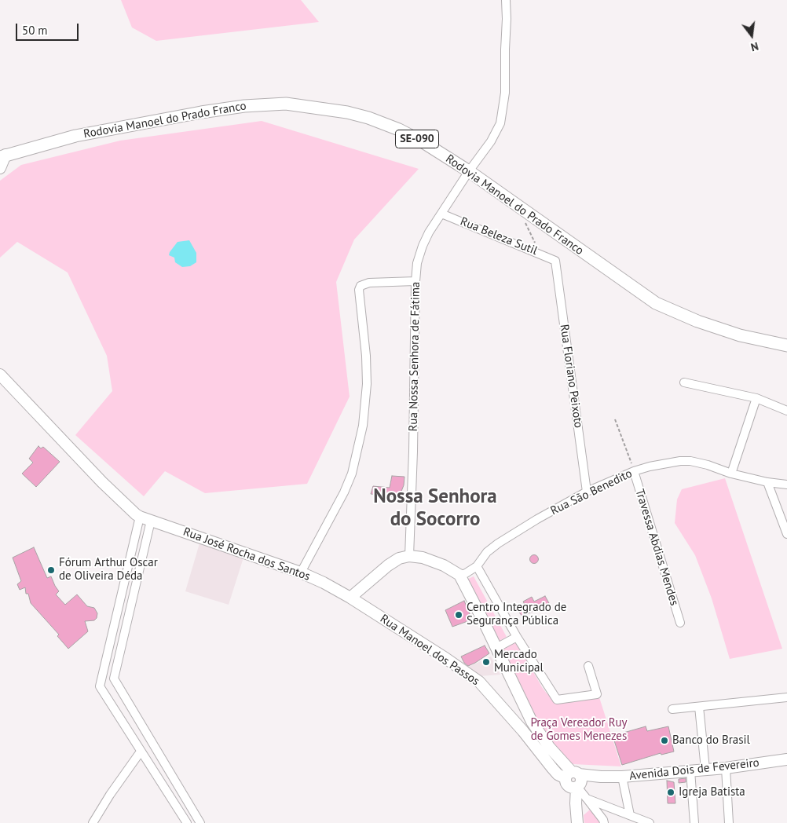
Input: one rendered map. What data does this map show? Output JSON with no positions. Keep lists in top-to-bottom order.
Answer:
{
  "streets": {
    "main road": ["Rodovia Manoel do Prado Franco", "SE-090"],
    "street": [
      "Rua Beleza Sutil",
      "Rua Nossa Senhora de Fátima",
      "Rua Floriano Peixoto",
      "Rua São Benedito",
      "Travessa Abdias Mendes",
      "Rua José Rocha dos Santos",
      "Rua Manoel dos Passos",
      "Avenida Dois de Fevereiro"
    ]
  },
  "crossings": [
    ["Rodovia Manoel do Prado Franco", "Rua Nossa Senhora de Fátima"],
    ["Rua Beleza Sutil", "Rua Nossa Senhora de Fátima"],
    ["Rua Beleza Sutil", "Rua Floriano Peixoto"],
    ["Rua Floriano Peixoto", "Rua São Benedito"],
    ["Rua São Benedito", "Travessa Abdias Mendes"],
    ["Rua José Rocha dos Santos", "Rua Manoel dos Passos"],
    ["Rua Manoel dos Passos", "Avenida Dois de Fevereiro"]
  ],
  "districts": ["Nossa Senhora do Socorro"],
  "parks": ["Praça Vereador Ruy de Gomes Menezes"],
  "places": [
    "Fórum Arthur Oscar de Oliveira Déda",
    "Centro Integrado de Segurança Pública",
    "Mercado Municipal",
    "Banco do Brasil",
    "Igreja Batista"
  ],
  "scale_bar": "50 m",
  "north": "bottom"
}
